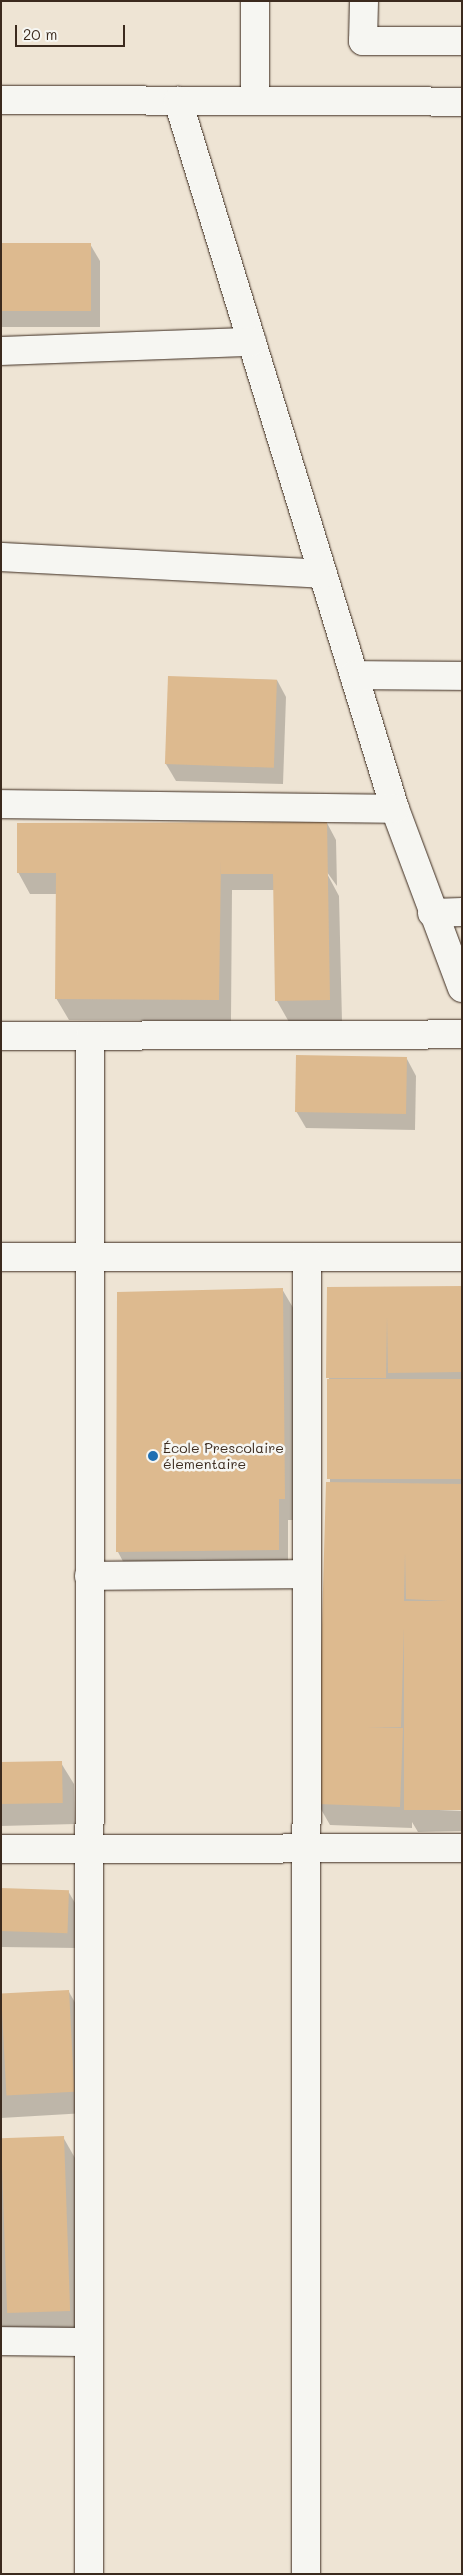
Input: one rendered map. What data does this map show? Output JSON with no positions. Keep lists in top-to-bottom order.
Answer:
{
  "places": ["École Prescolaire élementaire"],
  "scale_bar": "20 m"
}
